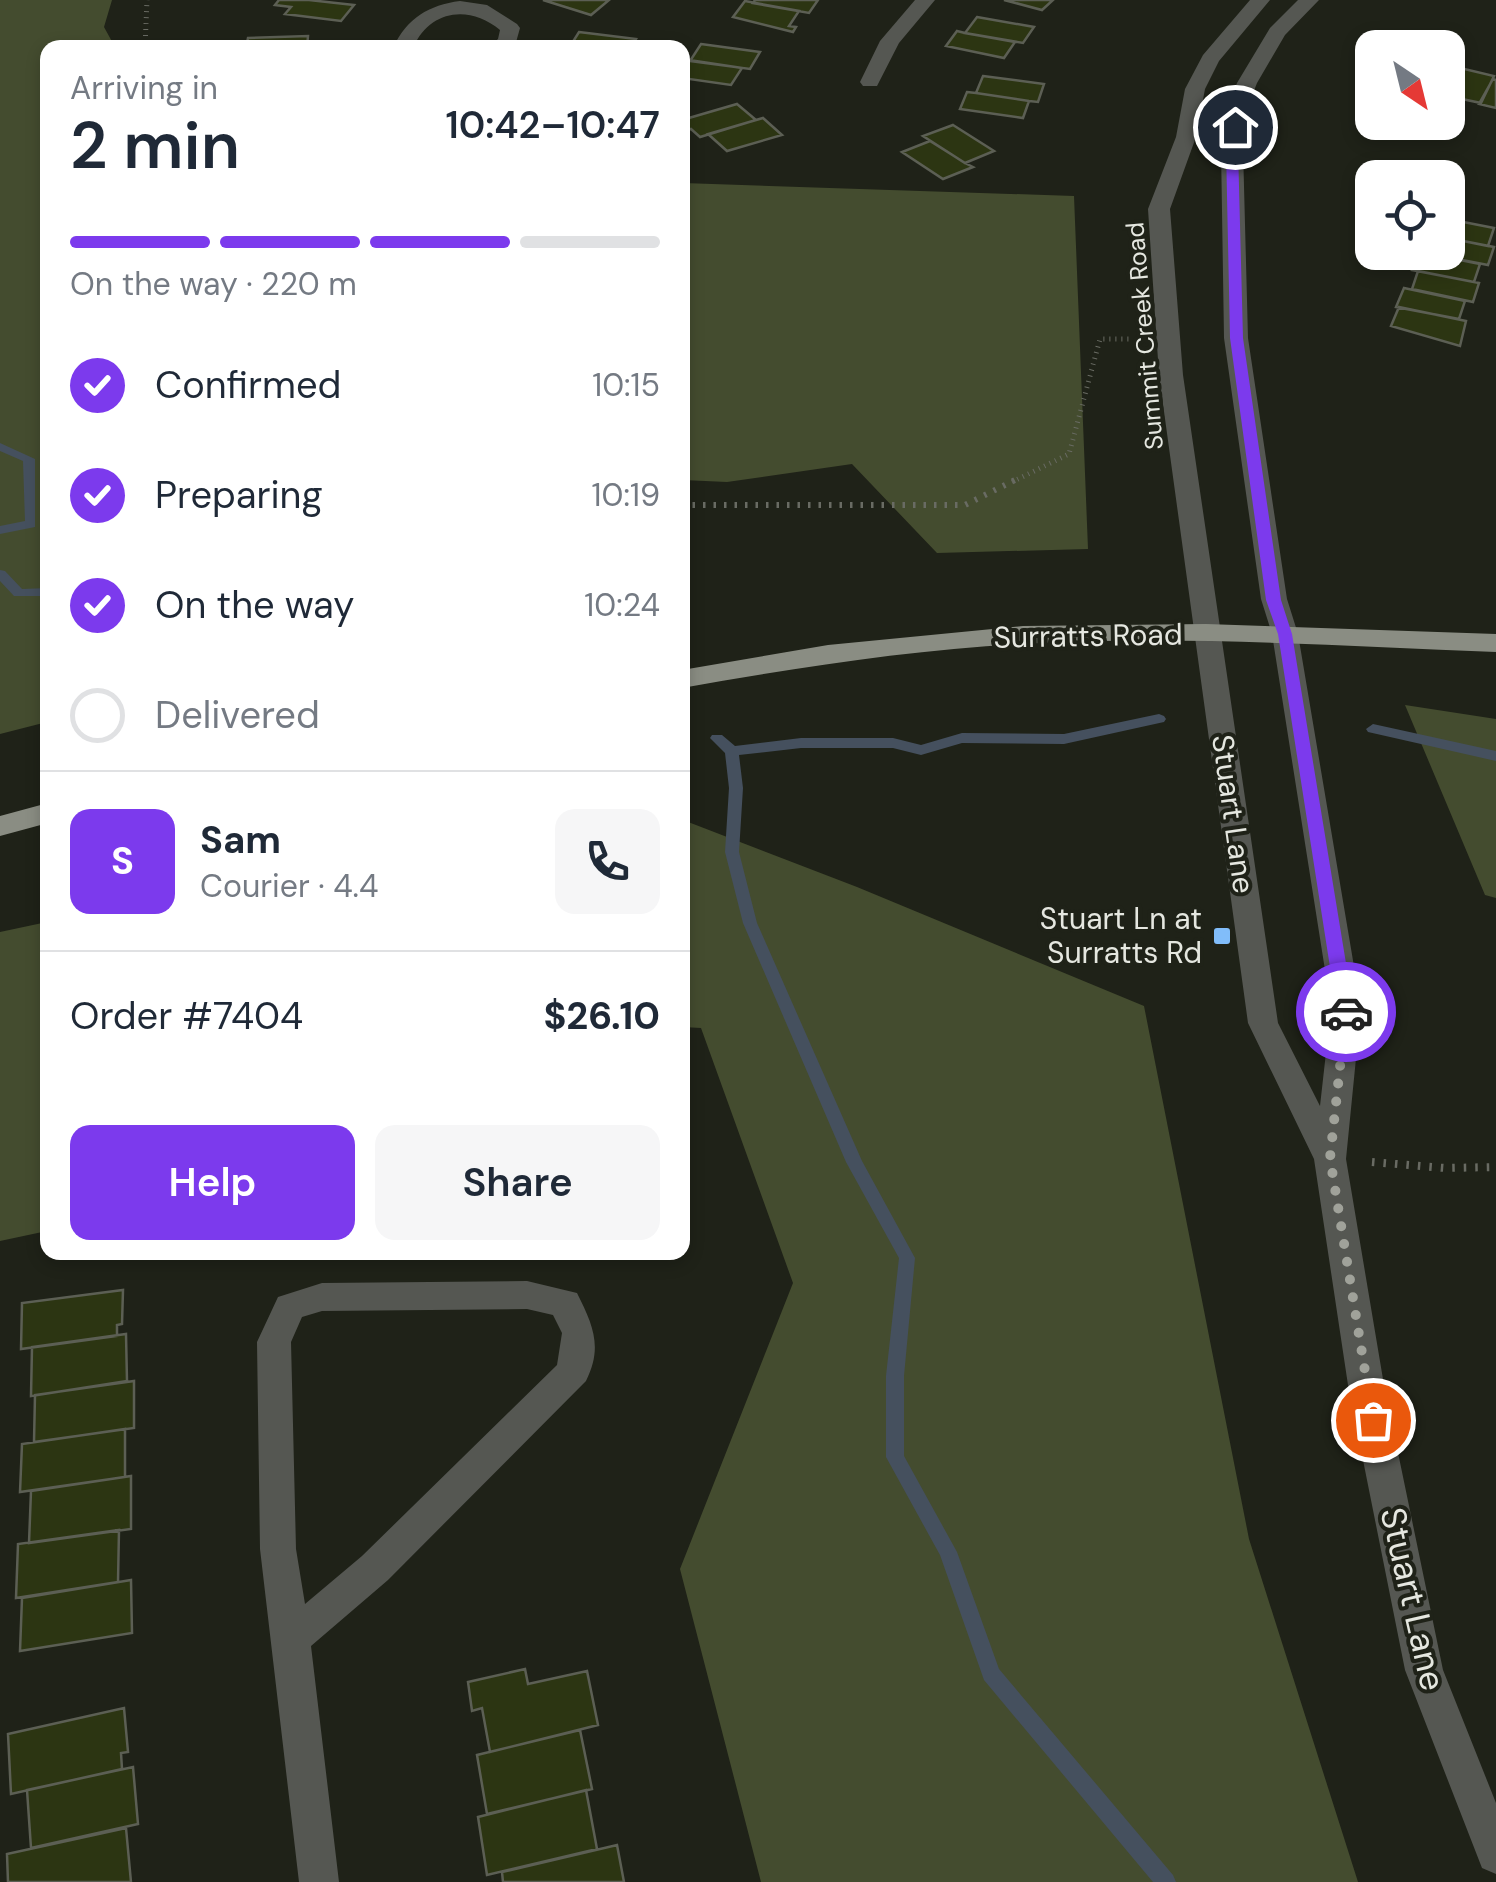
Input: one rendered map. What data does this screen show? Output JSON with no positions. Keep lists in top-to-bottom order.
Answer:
{
  "streets": {
    "main road": ["Surratts Road"],
    "street": ["Summit Creek Road", "Stuart Lane"]
  },
  "crossings": [
    ["Summit Creek Road", "Surratts Road"],
    ["Summit Creek Road", "Stuart Lane"],
    ["Surratts Road", "Stuart Lane"]
  ],
  "places": {
    "transit": ["Stuart Ln at Surratts Rd"]
  },
  "north": "bottom right",
  "page": {
    "heading": ["2 min", "Arriving in", "10:42–10:47"],
    "panel": [
      "Sam",
      "Courier · 4.4",
      "Order #7404",
      "$26.10"
    ],
    "bar": "On the way · 220 m",
    "list": [
      ["Confirmed", "10:15"],
      ["Preparing", "10:19"],
      ["On the way", "10:24"],
      "Delivered"
    ],
    "round": "S",
    "buttons": ["Help", "Share"]
  }
}
